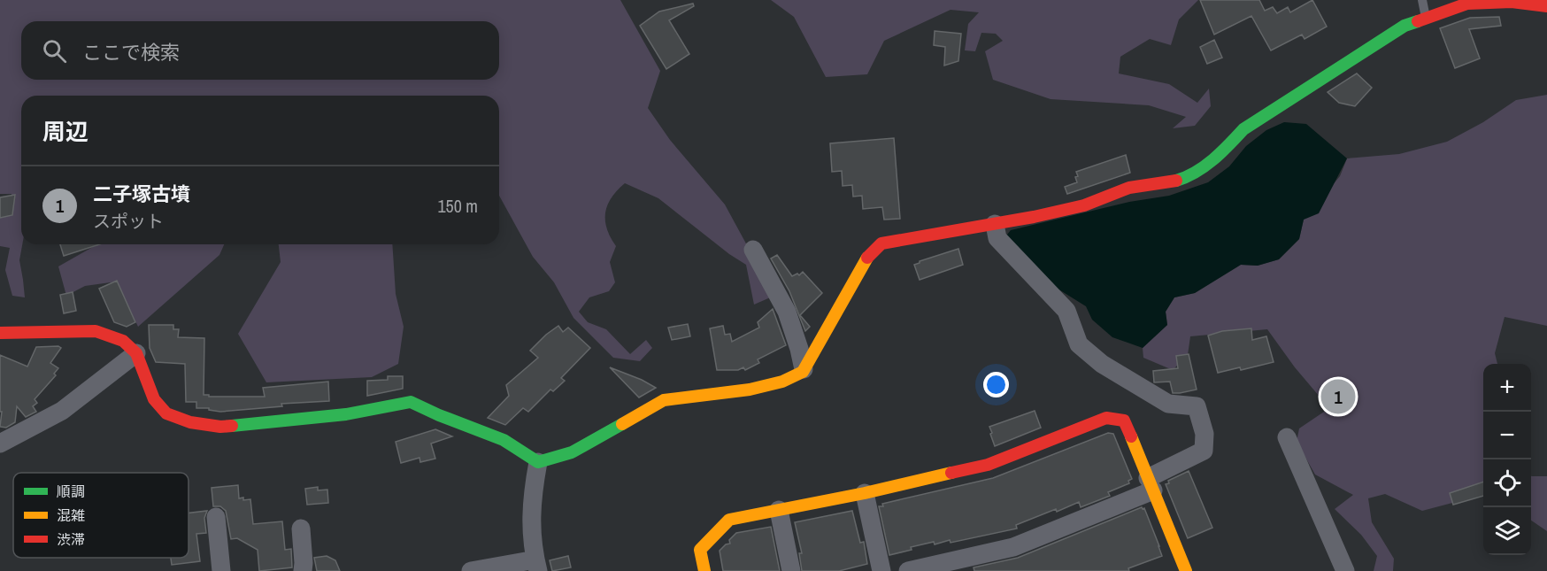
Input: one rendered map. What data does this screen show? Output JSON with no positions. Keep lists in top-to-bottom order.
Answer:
{
  "legend": ["順調", "混雑", "渋滞"],
  "page": {
    "search": "ここで検索",
    "heading": "周辺",
    "list": [
      {
        "mark": "1",
        "name": "二子塚古墳",
        "note": "スポット",
        "value": "150 m"
      }
    ],
    "map_buttons": ["+", "−"],
    "pins": "1"
  }
}
